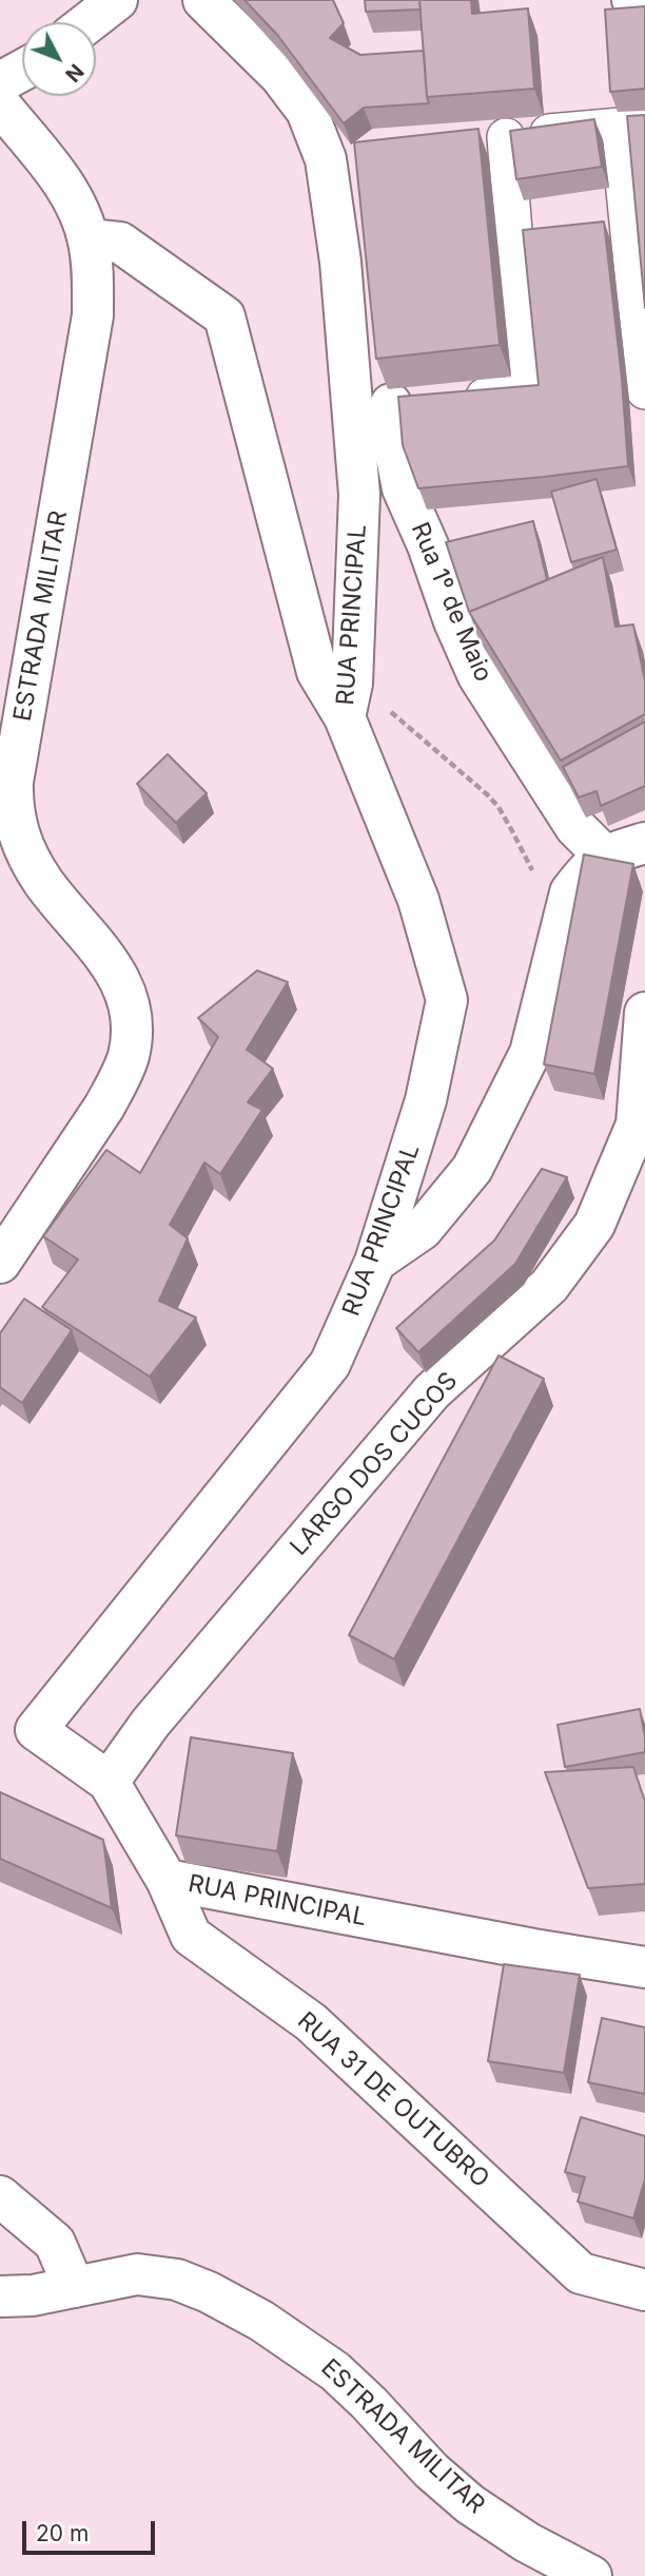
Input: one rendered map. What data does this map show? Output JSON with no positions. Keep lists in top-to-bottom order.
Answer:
{
  "streets": {
    "street": [
      "Rua 1º de Maio",
      "RUA PRINCIPAL",
      "ESTRADA MILITAR",
      "LARGO DOS CUCOS",
      "RUA 31 DE OUTUBRO"
    ]
  },
  "crossings": [
    ["RUA PRINCIPAL", "LARGO DOS CUCOS"],
    ["RUA PRINCIPAL", "RUA 31 DE OUTUBRO"]
  ],
  "scale_bar": "20 m",
  "north": "bottom right"
}
